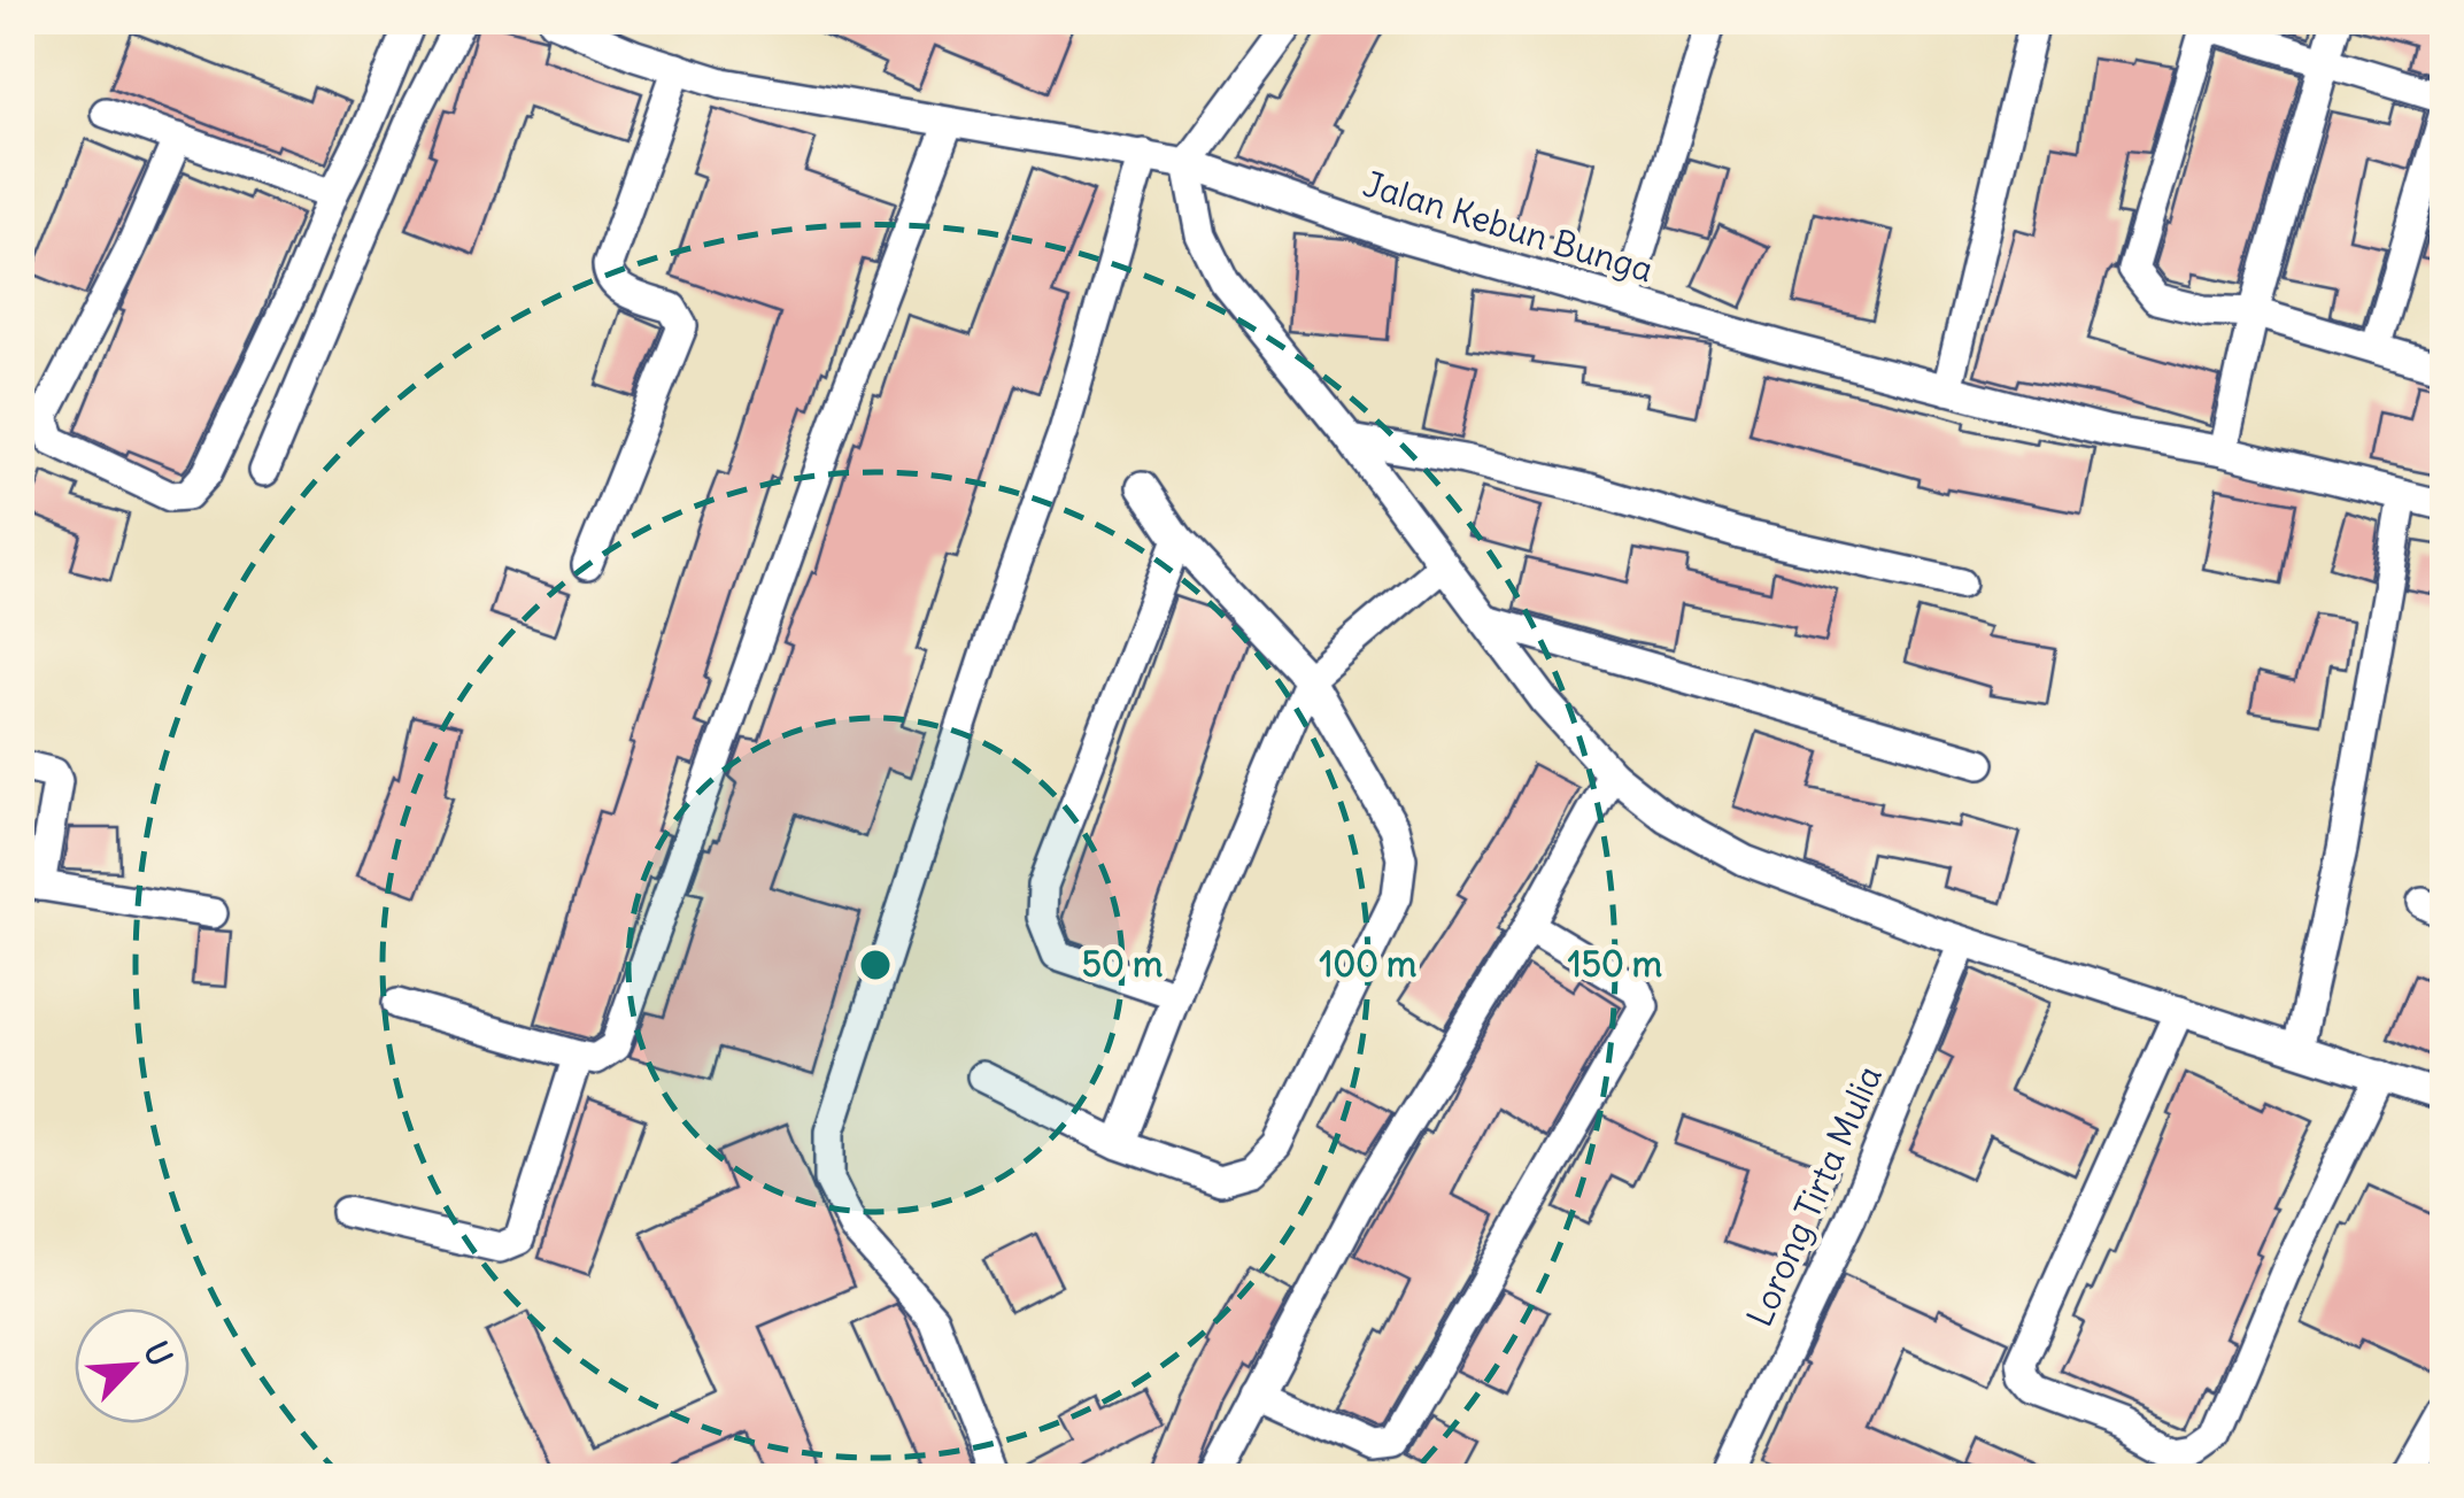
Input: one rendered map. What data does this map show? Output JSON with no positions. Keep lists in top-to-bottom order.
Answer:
{
  "streets": {
    "street": ["Jalan Kebun Bunga", "Lorong Tirta Mulia"]
  },
  "north": "top right",
  "rings": ["50 m", "100 m", "150 m"]
}
